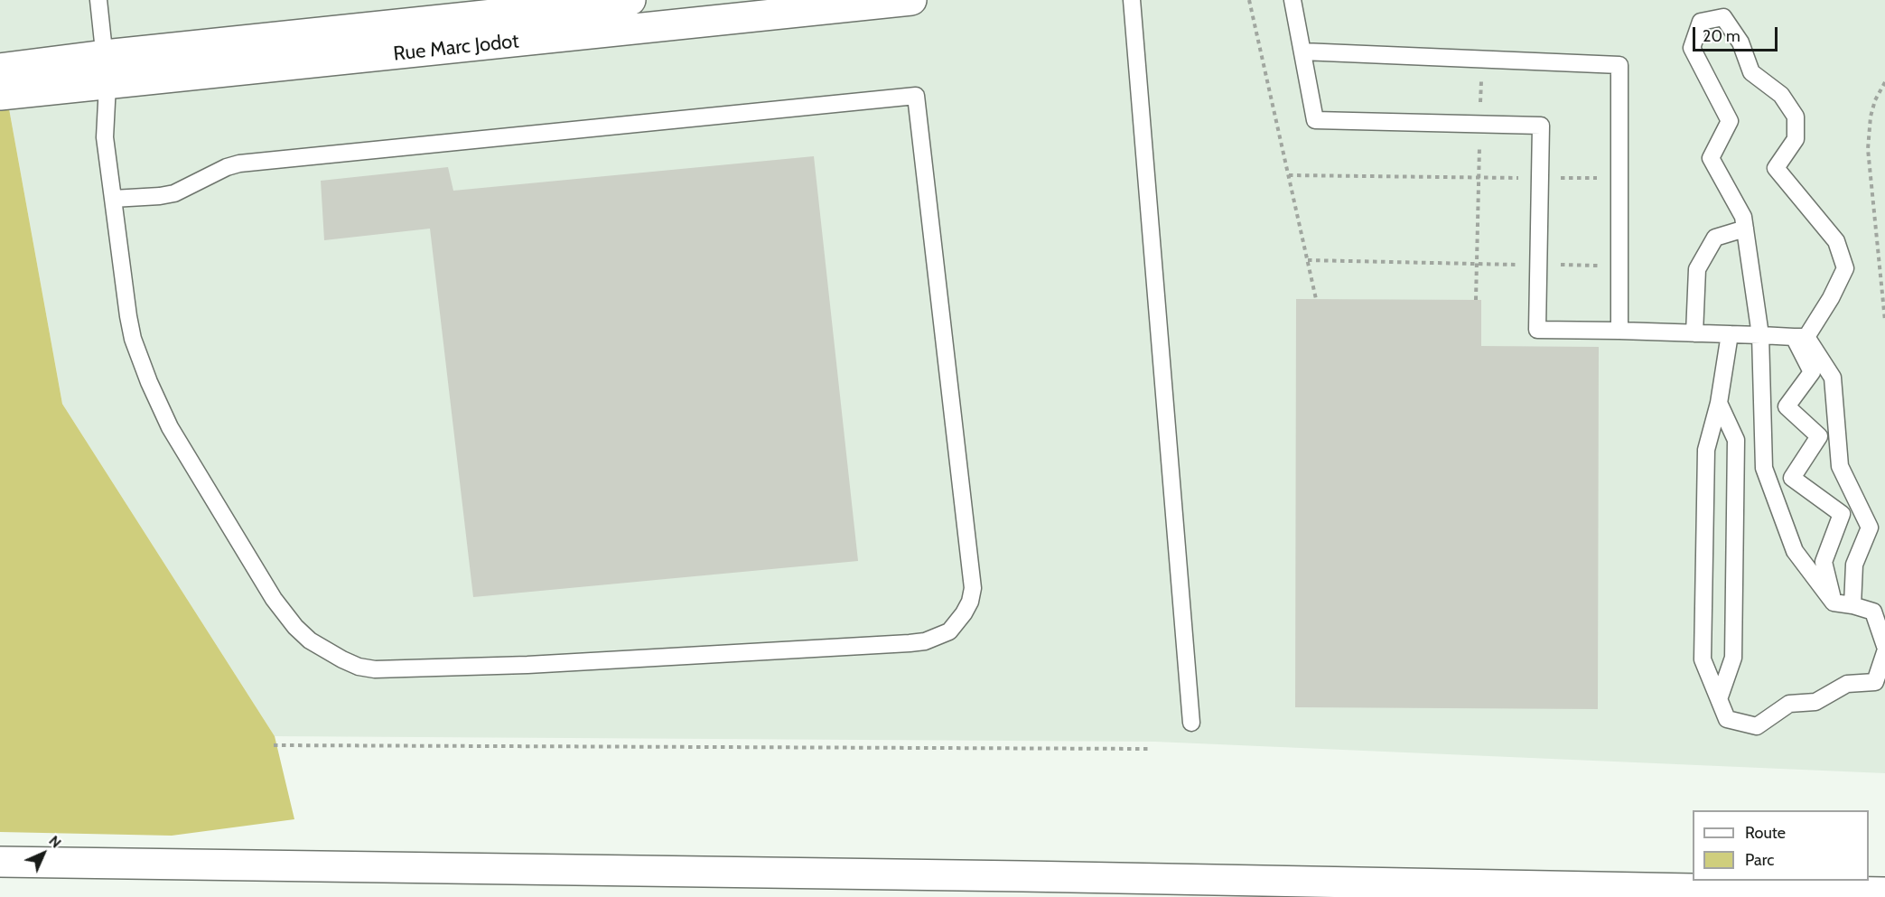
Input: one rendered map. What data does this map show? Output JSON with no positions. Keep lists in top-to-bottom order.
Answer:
{
  "streets": {
    "main road": ["Rue Marc Jodot"]
  },
  "legend": ["Route", "Parc"],
  "scale_bar": "20 m",
  "north": "top right"
}
